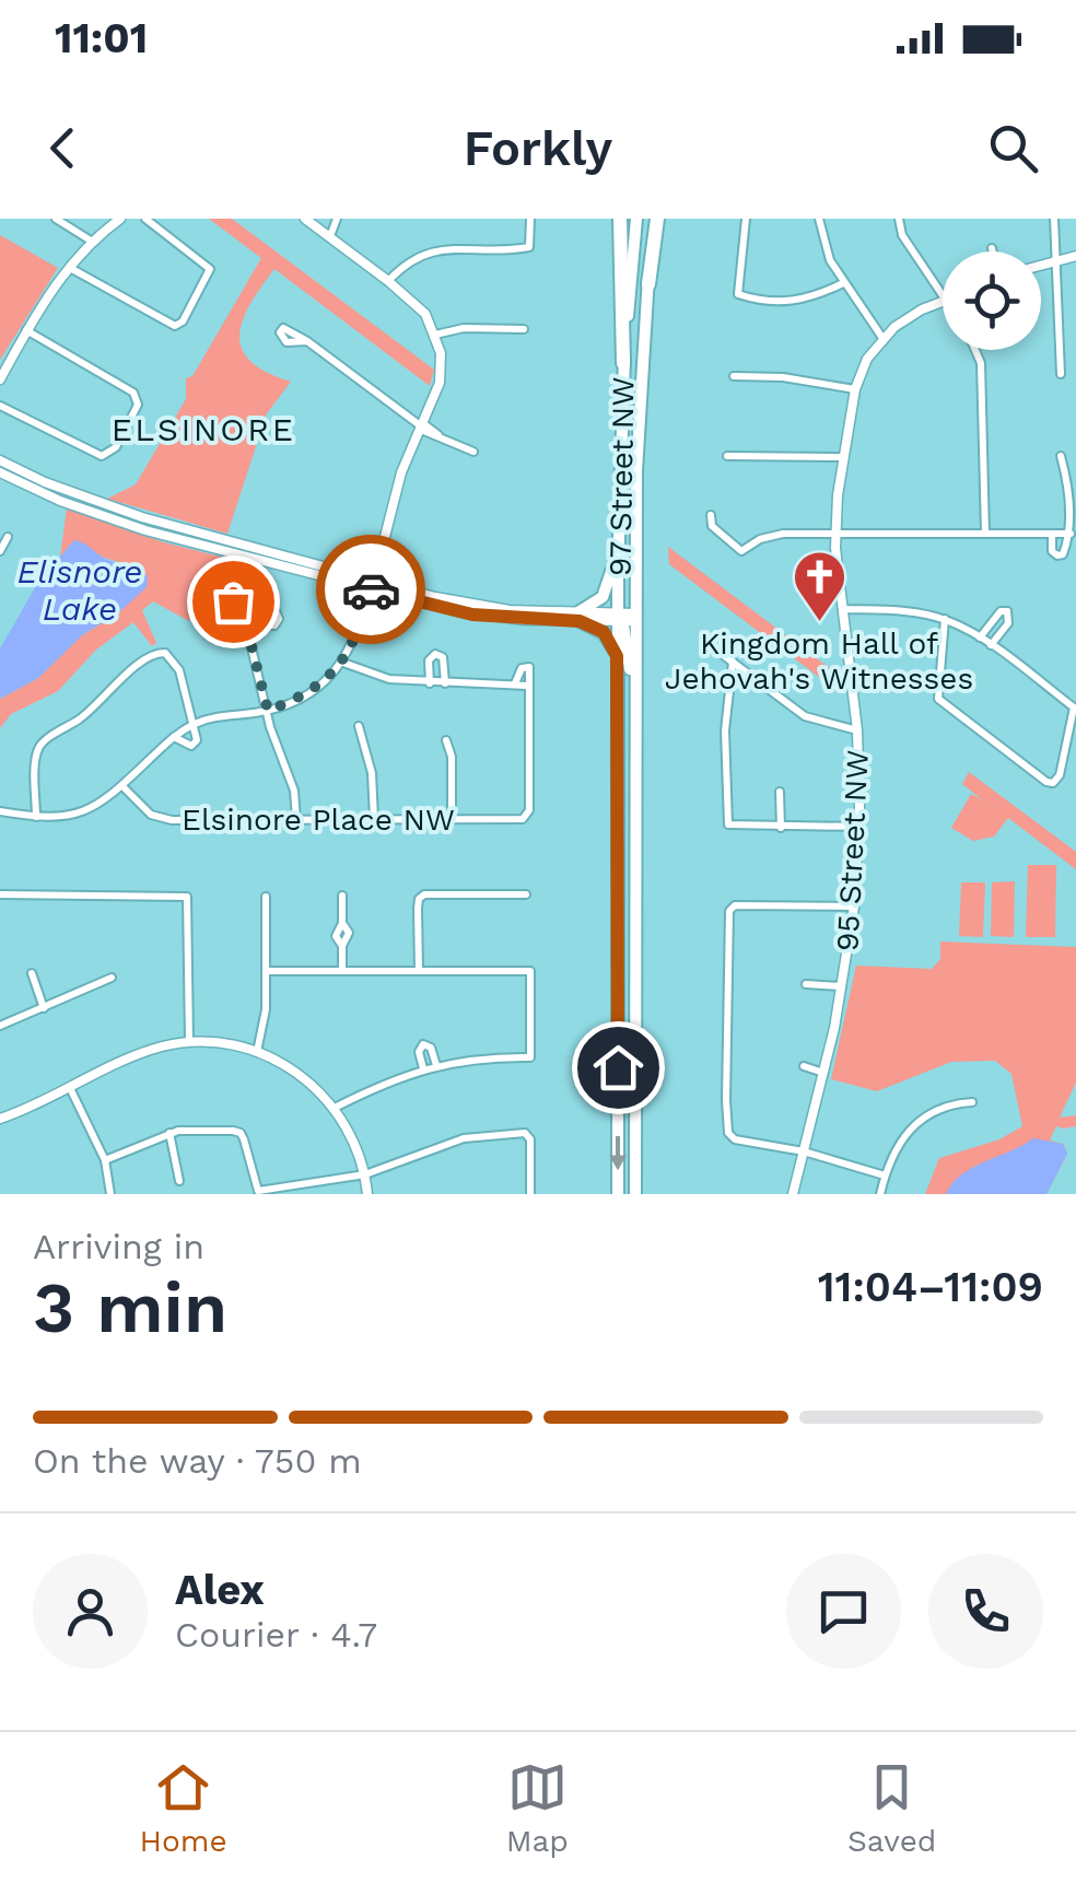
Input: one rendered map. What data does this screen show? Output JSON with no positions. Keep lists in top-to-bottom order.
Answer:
{
  "streets": {
    "main road": ["97 Street NW"],
    "street": ["Elsinore Place NW", "95 Street NW"]
  },
  "districts": ["ELSINORE"],
  "water": ["Elisnore Lake"],
  "places": {
    "church": ["Kingdom Hall of Jehovah's Witnesses"]
  },
  "page": {
    "status": "11:01",
    "header": "Forkly",
    "heading": ["3 min", "Arriving in", "11:04–11:09"],
    "panel": ["Alex", "Courier · 4.7"],
    "bar": "On the way · 750 m",
    "tabs": ["Home", "Map", "Saved"]
  }
}
